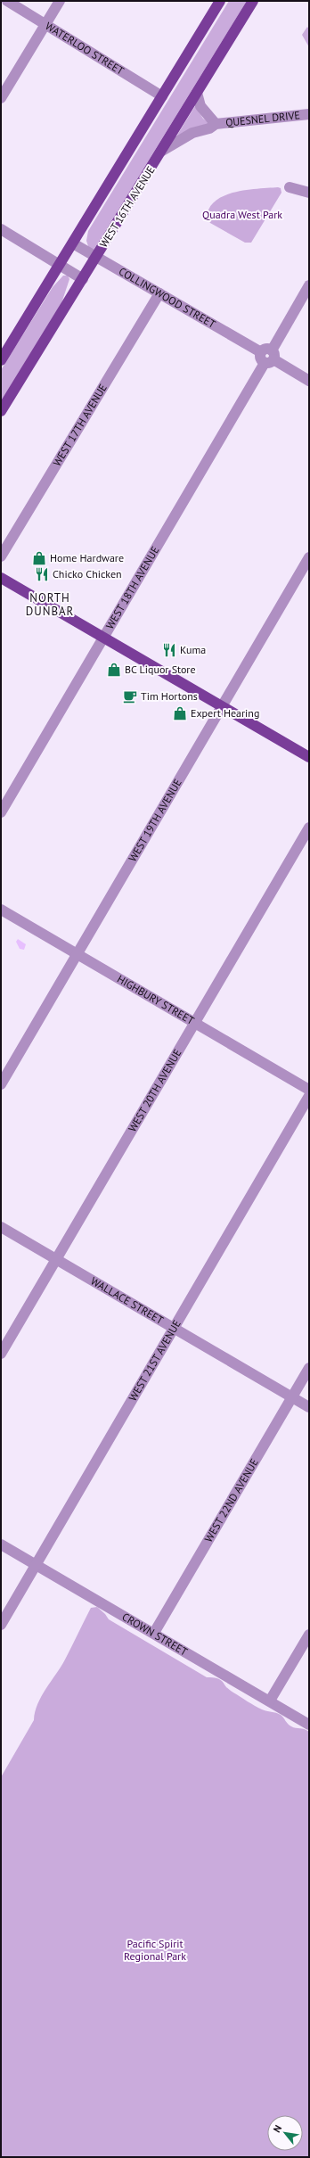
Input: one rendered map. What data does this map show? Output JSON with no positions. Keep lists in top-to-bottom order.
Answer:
{
  "streets": {
    "main road": ["WEST 16TH AVENUE"],
    "street": [
      "WATERLOO STREET",
      "QUESNEL DRIVE",
      "COLLINGWOOD STREET",
      "WEST 17TH AVENUE",
      "WEST 18TH AVENUE",
      "WEST 19TH AVENUE",
      "HIGHBURY STREET",
      "WEST 20TH AVENUE",
      "WALLACE STREET",
      "WEST 21ST AVENUE",
      "WEST 22ND AVENUE",
      "CROWN STREET"
    ]
  },
  "crossings": [
    ["QUESNEL DRIVE", "WEST 16TH AVENUE"],
    ["WEST 16TH AVENUE", "COLLINGWOOD STREET"],
    ["COLLINGWOOD STREET", "WEST 17TH AVENUE"],
    ["COLLINGWOOD STREET", "WEST 18TH AVENUE"],
    ["WEST 19TH AVENUE", "HIGHBURY STREET"],
    ["HIGHBURY STREET", "WEST 20TH AVENUE"],
    ["WEST 20TH AVENUE", "WALLACE STREET"],
    ["WALLACE STREET", "WEST 21ST AVENUE"],
    ["WALLACE STREET", "WEST 22ND AVENUE"],
    ["WEST 21ST AVENUE", "CROWN STREET"],
    ["WEST 22ND AVENUE", "CROWN STREET"]
  ],
  "districts": ["NORTH DUNBAR"],
  "parks": ["Quadra West Park", "Pacific Spirit Regional Park"],
  "places": {
    "shop": ["Home Hardware", "BC Liquor Store", "Expert Hearing"],
    "restaurant": ["Chicko Chicken", "Kuma"],
    "cafe": ["Tim Hortons"]
  },
  "north": "top left"
}
